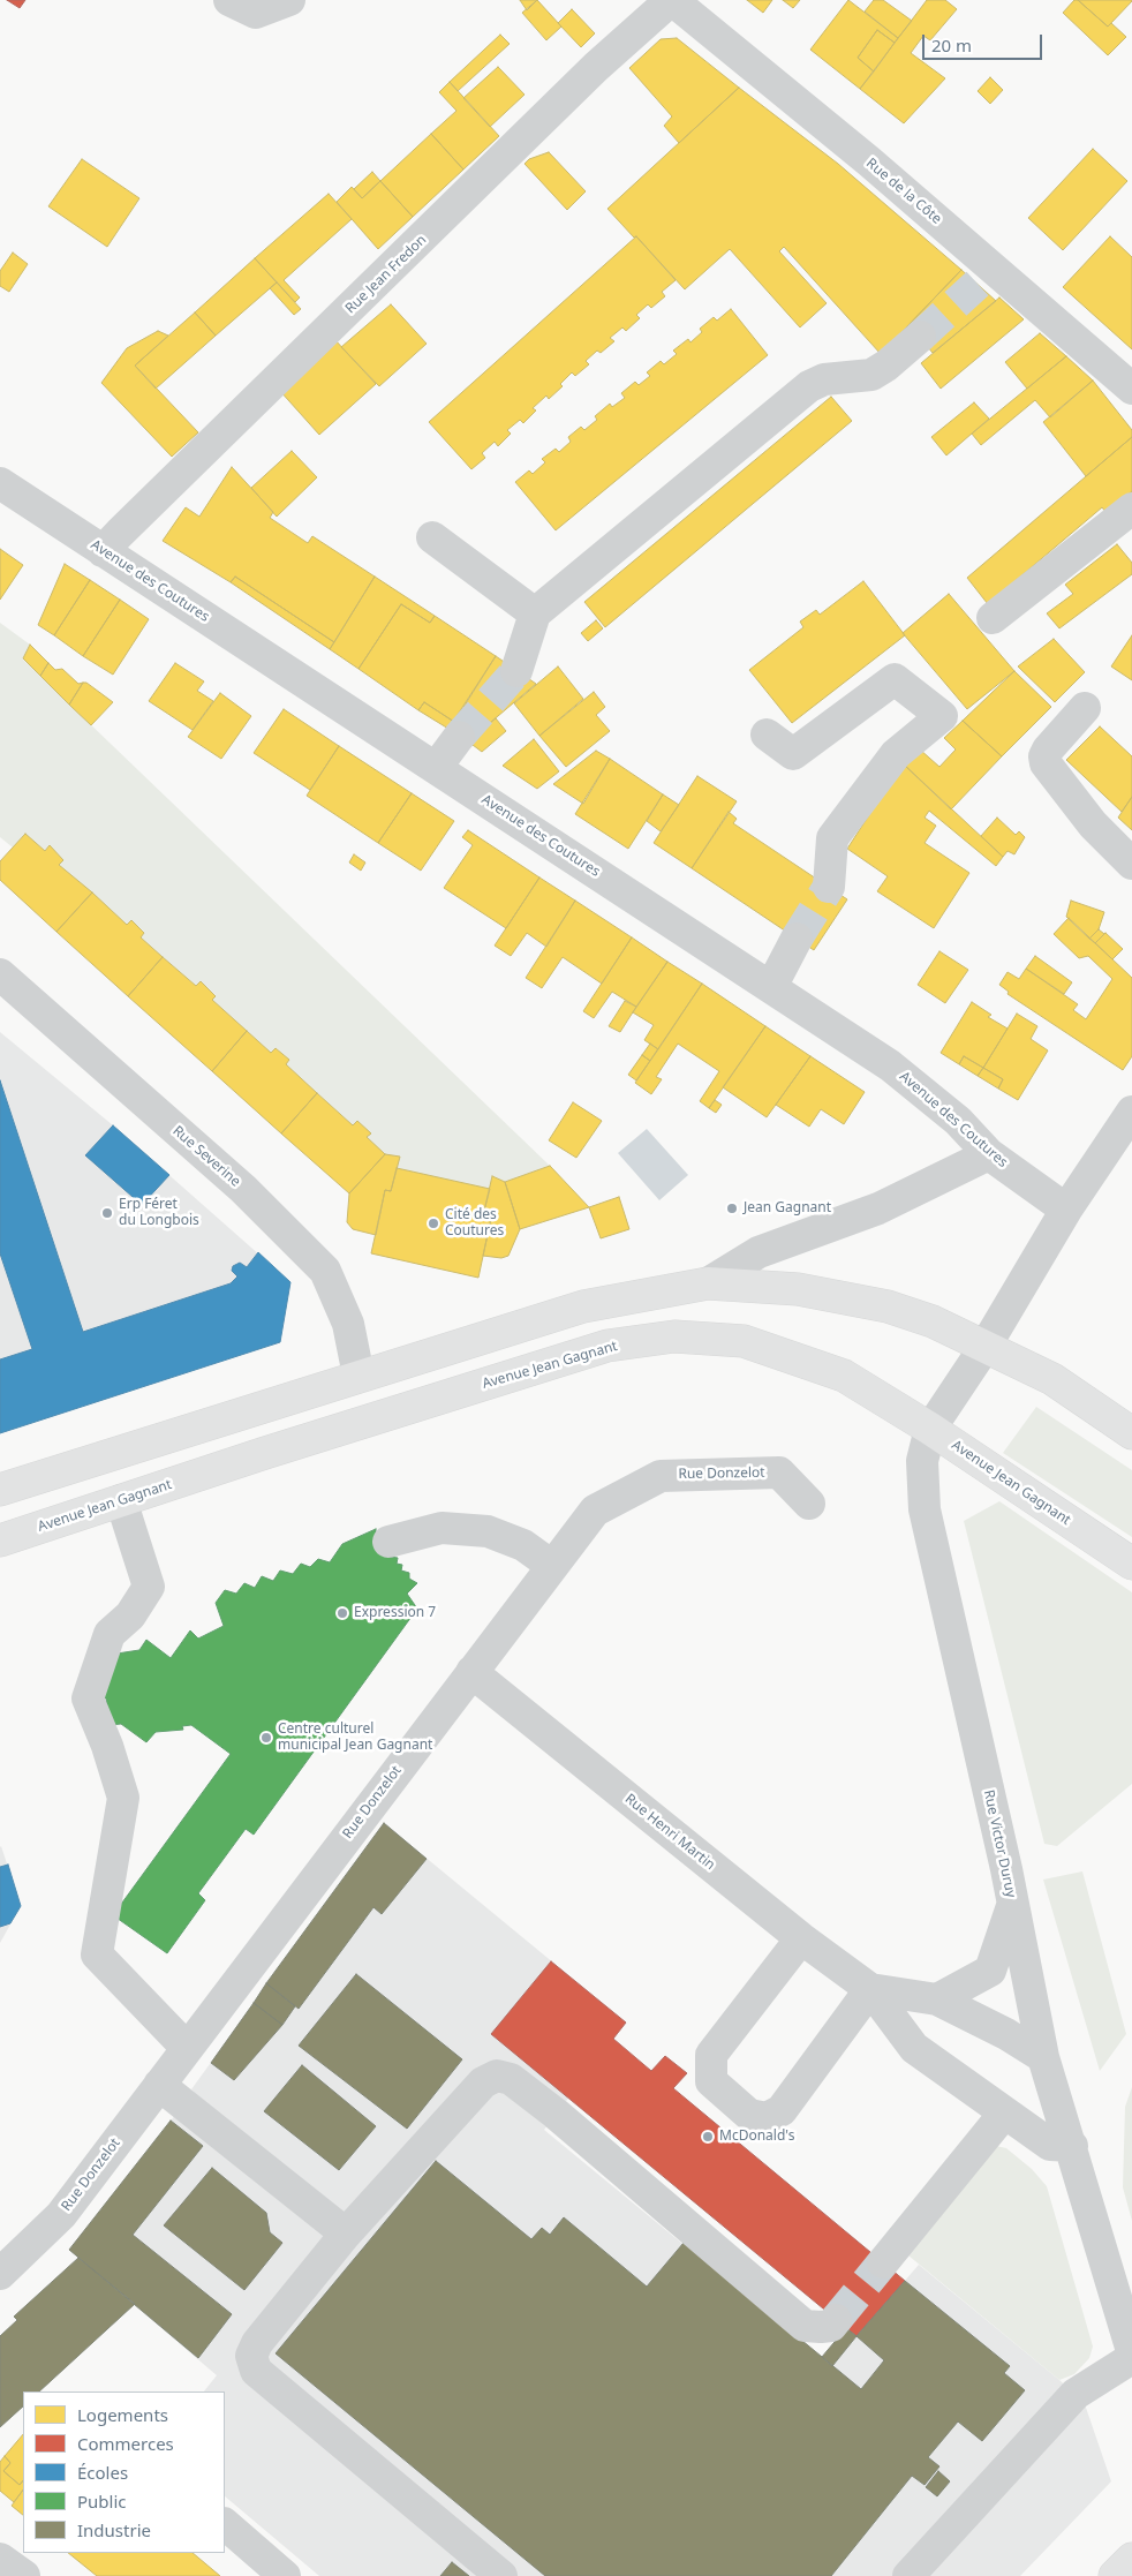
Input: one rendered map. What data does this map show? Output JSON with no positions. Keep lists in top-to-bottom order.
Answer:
{
  "streets": {
    "main road": ["Avenue Jean Gagnant"],
    "street": [
      "Rue de la Côte",
      "Rue Jean Fredon",
      "Avenue des Coutures",
      "Rue Severine",
      "Rue Donzelot",
      "Rue Henri Martin",
      "Rue Victor Duruy"
    ]
  },
  "crossings": [
    ["Rue de la Côte", "Rue Jean Fredon"],
    ["Rue Jean Fredon", "Avenue des Coutures"],
    ["Avenue des Coutures", "Rue Victor Duruy"],
    ["Avenue Jean Gagnant", "Rue Victor Duruy"],
    ["Rue Donzelot", "Rue Henri Martin"],
    ["Rue Henri Martin", "Rue Victor Duruy"]
  ],
  "places": [
    "Jean Gagnant",
    "Erp Féret du Longbois",
    "Cité des Coutures",
    "Expression 7",
    "Centre culturel municipal Jean Gagnant",
    "McDonald's"
  ],
  "legend": [
    "Logements",
    "Commerces",
    "Écoles",
    "Public",
    "Industrie"
  ],
  "scale_bar": "20 m"
}
